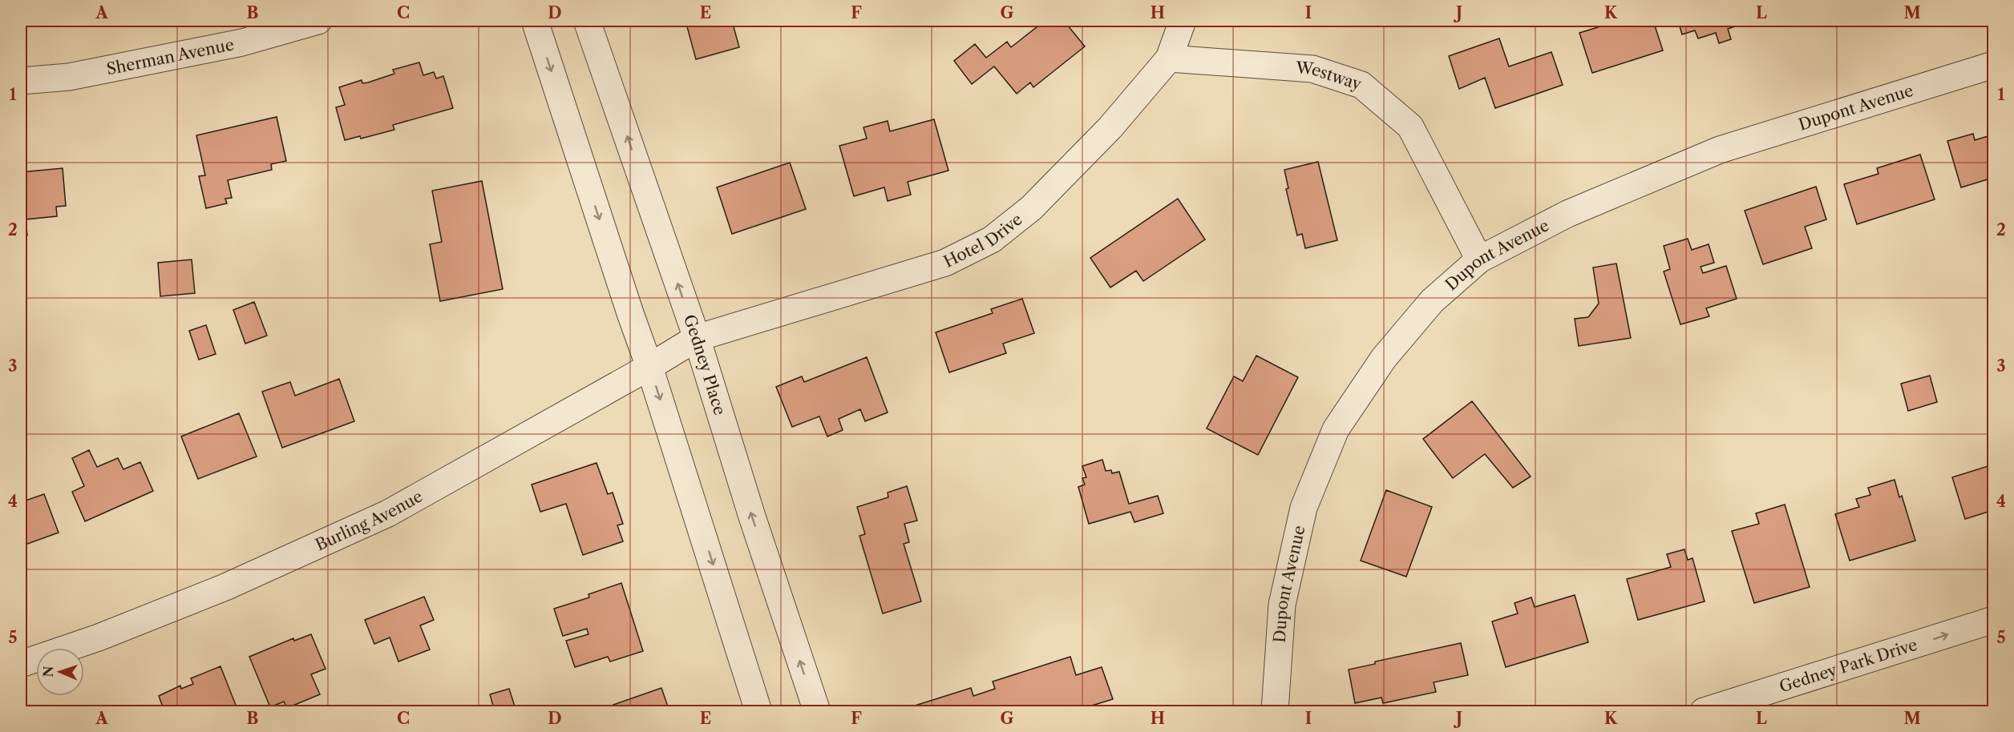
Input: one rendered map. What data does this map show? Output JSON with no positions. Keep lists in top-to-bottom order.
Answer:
{
  "streets": {
    "street": [
      "Sherman Avenue",
      "Westway",
      "Dupont Avenue",
      "Hotel Drive",
      "Gedney Place",
      "Burling Avenue",
      "Gedney Park Drive"
    ]
  },
  "crossings": [
    ["Westway", "Dupont Avenue"],
    ["Westway", "Hotel Drive"],
    ["Hotel Drive", "Gedney Place"],
    ["Hotel Drive", "Burling Avenue"],
    ["Gedney Place", "Burling Avenue"]
  ],
  "one_way": ["Gedney Park Drive"],
  "north": "left",
  "grid": {
    "columns": [
      "A",
      "B",
      "C",
      "D",
      "E",
      "F",
      "G",
      "H",
      "I",
      "J",
      "K",
      "L",
      "M"
    ],
    "rows": [
      "1",
      "2",
      "3",
      "4",
      "5"
    ]
  }
}
